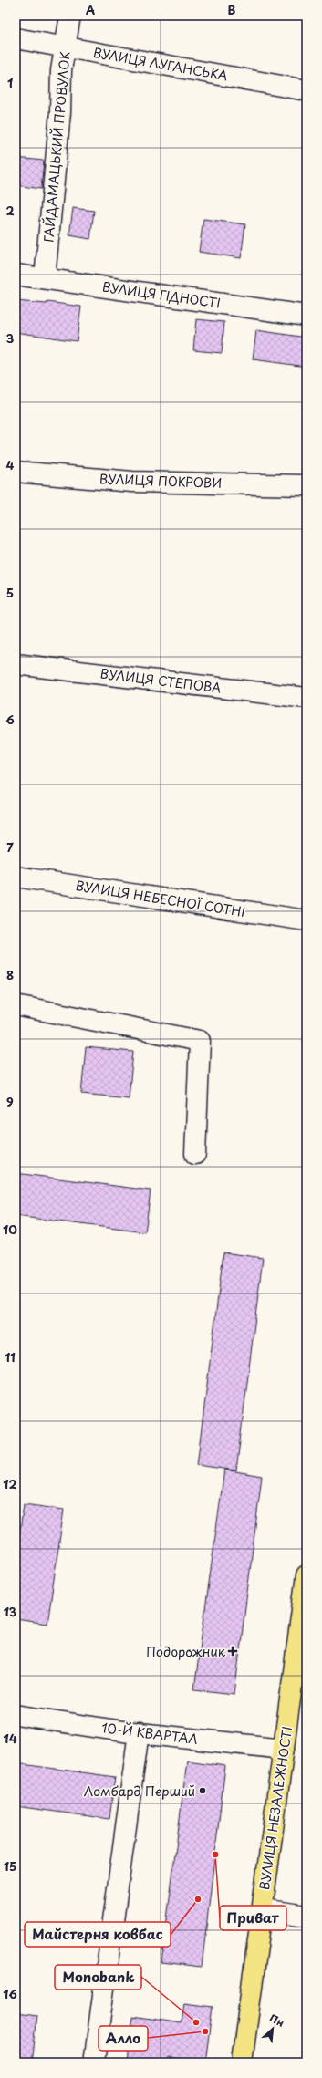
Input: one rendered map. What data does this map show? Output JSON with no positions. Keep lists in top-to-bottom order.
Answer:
{
  "streets": {
    "main road": ["ВУЛИЦЯ НЕЗАЛЕЖНОСТІ"],
    "street": [
      "ВУЛИЦЯ ЛУГАНСЬКА",
      "ГАЙДАМАЦЬКИЙ ПРОВУЛОК",
      "ВУЛИЦЯ ГІДНОСТІ",
      "ВУЛИЦЯ ПОКРОВИ",
      "ВУЛИЦЯ СТЕПОВА",
      "ВУЛИЦЯ НЕБЕСНОЇ СОТНІ",
      "10-Й КВАРТАЛ"
    ]
  },
  "crossings": [
    ["ВУЛИЦЯ ЛУГАНСЬКА", "ГАЙДАМАЦЬКИЙ ПРОВУЛОК"],
    ["ГАЙДАМАЦЬКИЙ ПРОВУЛОК", "ВУЛИЦЯ ГІДНОСТІ"],
    ["10-Й КВАРТАЛ", "ВУЛИЦЯ НЕЗАЛЕЖНОСТІ"]
  ],
  "places": {
    "health": ["Подорожник"],
    "other": [
      "Ломбард Перший",
      "Приват",
      "Майстерня ковбас",
      "Monobank",
      "Алло"
    ]
  },
  "north": "top right",
  "grid": {
    "columns": ["A", "B"],
    "rows": [
      "1",
      "2",
      "3",
      "4",
      "5",
      "6",
      "7",
      "8",
      "9",
      "10",
      "11",
      "12",
      "13",
      "14",
      "15",
      "16"
    ]
  }
}
